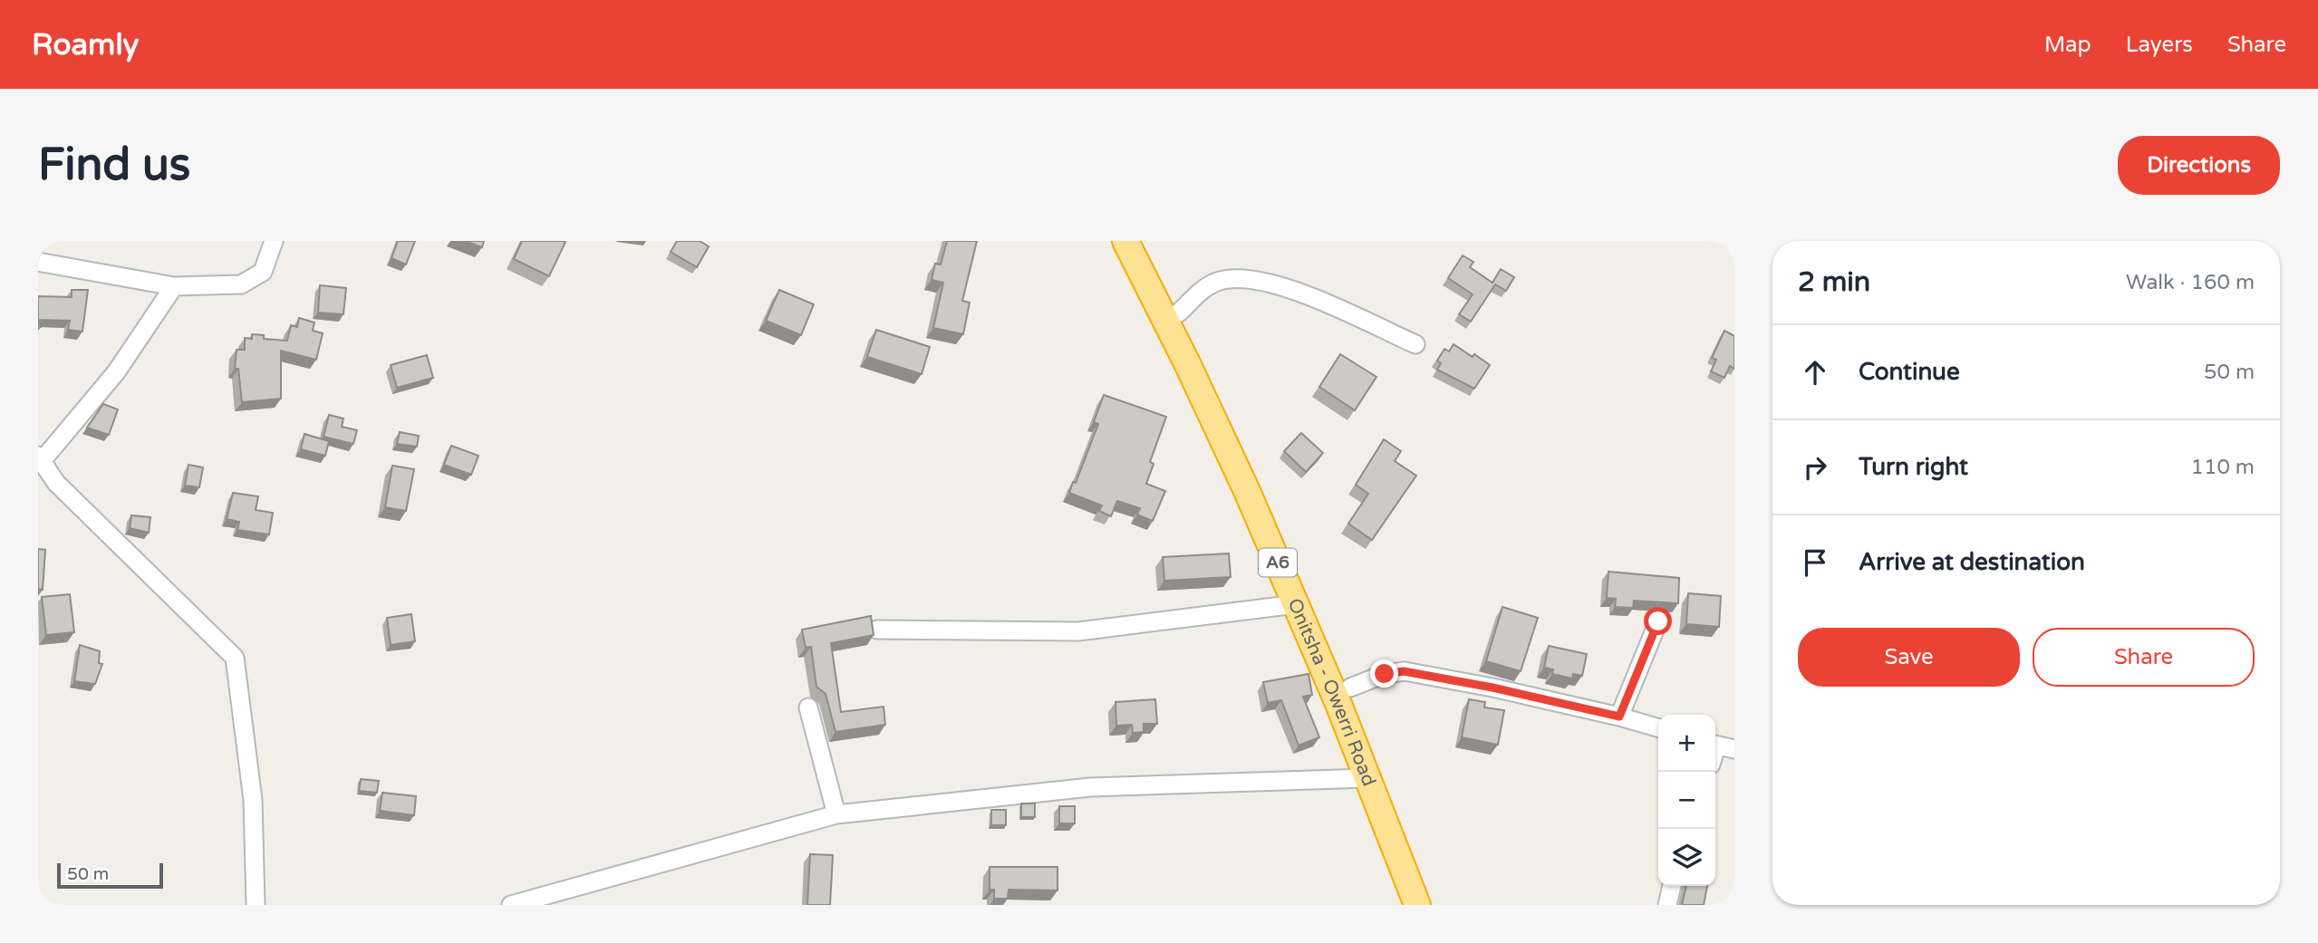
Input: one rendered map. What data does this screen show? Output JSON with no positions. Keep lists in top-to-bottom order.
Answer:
{
  "streets": {
    "highway": ["A6", "Onitsha - Owerri Road"]
  },
  "scale_bar": "50 m",
  "page": {
    "header": "Roamly",
    "nav": ["Map", "Layers", "Share"],
    "buttons": [
      "Directions",
      ["Save", "Share"]
    ],
    "title": "Find us",
    "heading": ["2 min", "Walk · 160 m"],
    "list": [
      ["Continue", "50 m"],
      ["Turn right", "110 m"],
      "Arrive at destination"
    ],
    "map_buttons": ["+", "−"],
    "scale": "50 m"
  }
}
